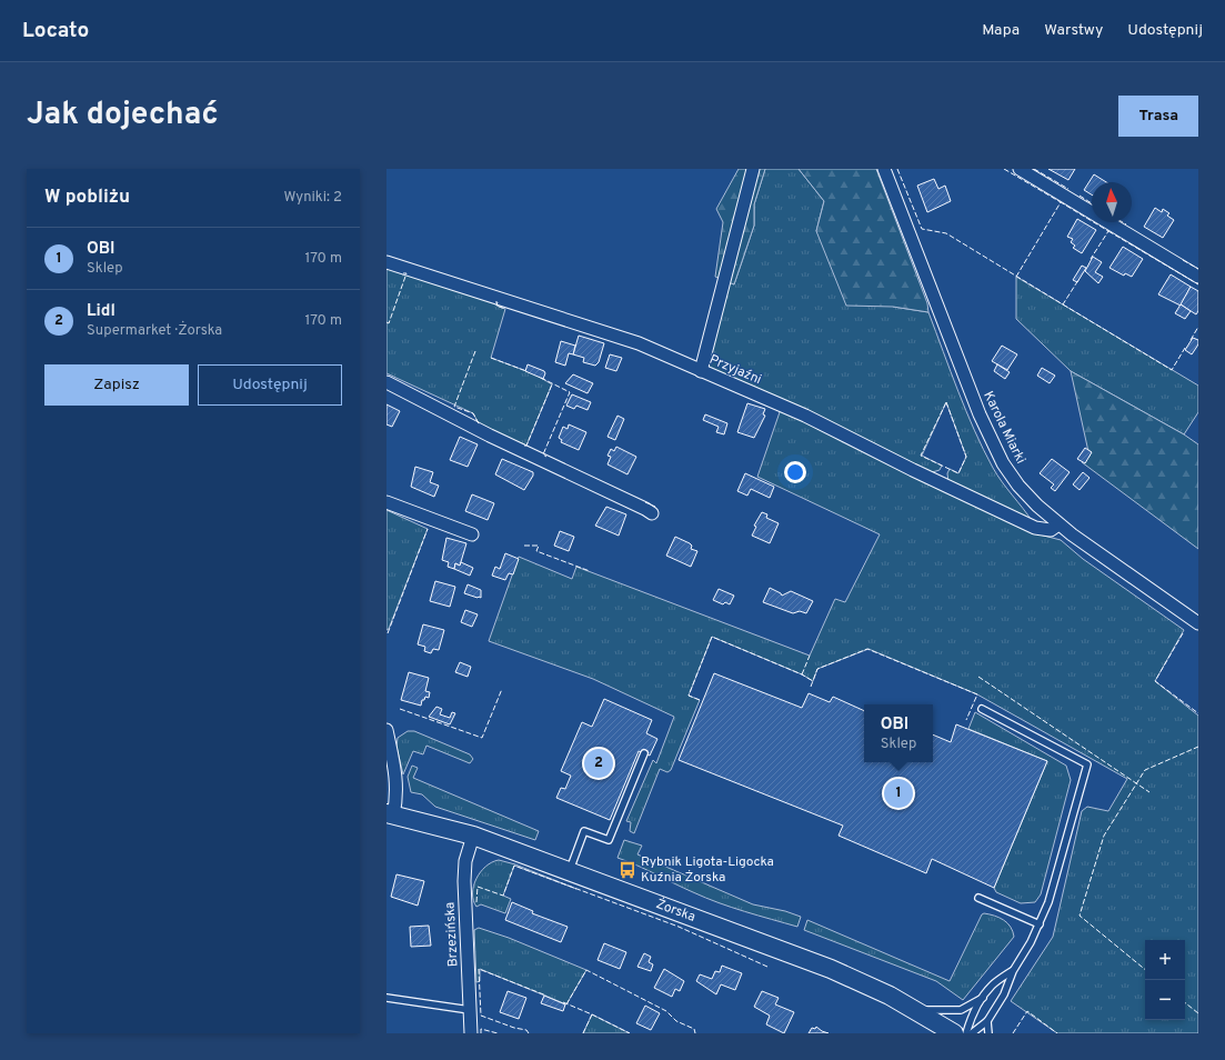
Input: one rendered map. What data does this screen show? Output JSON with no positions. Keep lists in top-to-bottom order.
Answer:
{
  "streets": {
    "main road": ["Żorska"],
    "street": ["Przyjaźni", "Karola Miarki", "Brzezińska"]
  },
  "crossings": [
    ["Przyjaźni", "Karola Miarki"],
    ["Żorska", "Brzezińska"]
  ],
  "places": {
    "bus stop": ["Rybnik Ligota-Ligocka Kuźnia Żorska"]
  },
  "north": "top",
  "page": {
    "header": "Locato",
    "nav": ["Mapa", "Warstwy", "Udostępnij"],
    "title": "Jak dojechać",
    "buttons": [
      "Trasa",
      ["Zapisz", "Udostępnij"]
    ],
    "heading": ["W pobliżu", "Wyniki: 2"],
    "list": [
      {
        "mark": "1",
        "name": "OBI",
        "note": "Sklep",
        "value": "170 m"
      },
      {
        "mark": "2",
        "name": "Lidl",
        "note": "Supermarket · Żorska",
        "value": "170 m"
      }
    ],
    "popup": ["OBI", "Sklep"],
    "pins": ["2", "1"],
    "map_buttons": ["+", "−"]
  }
}
